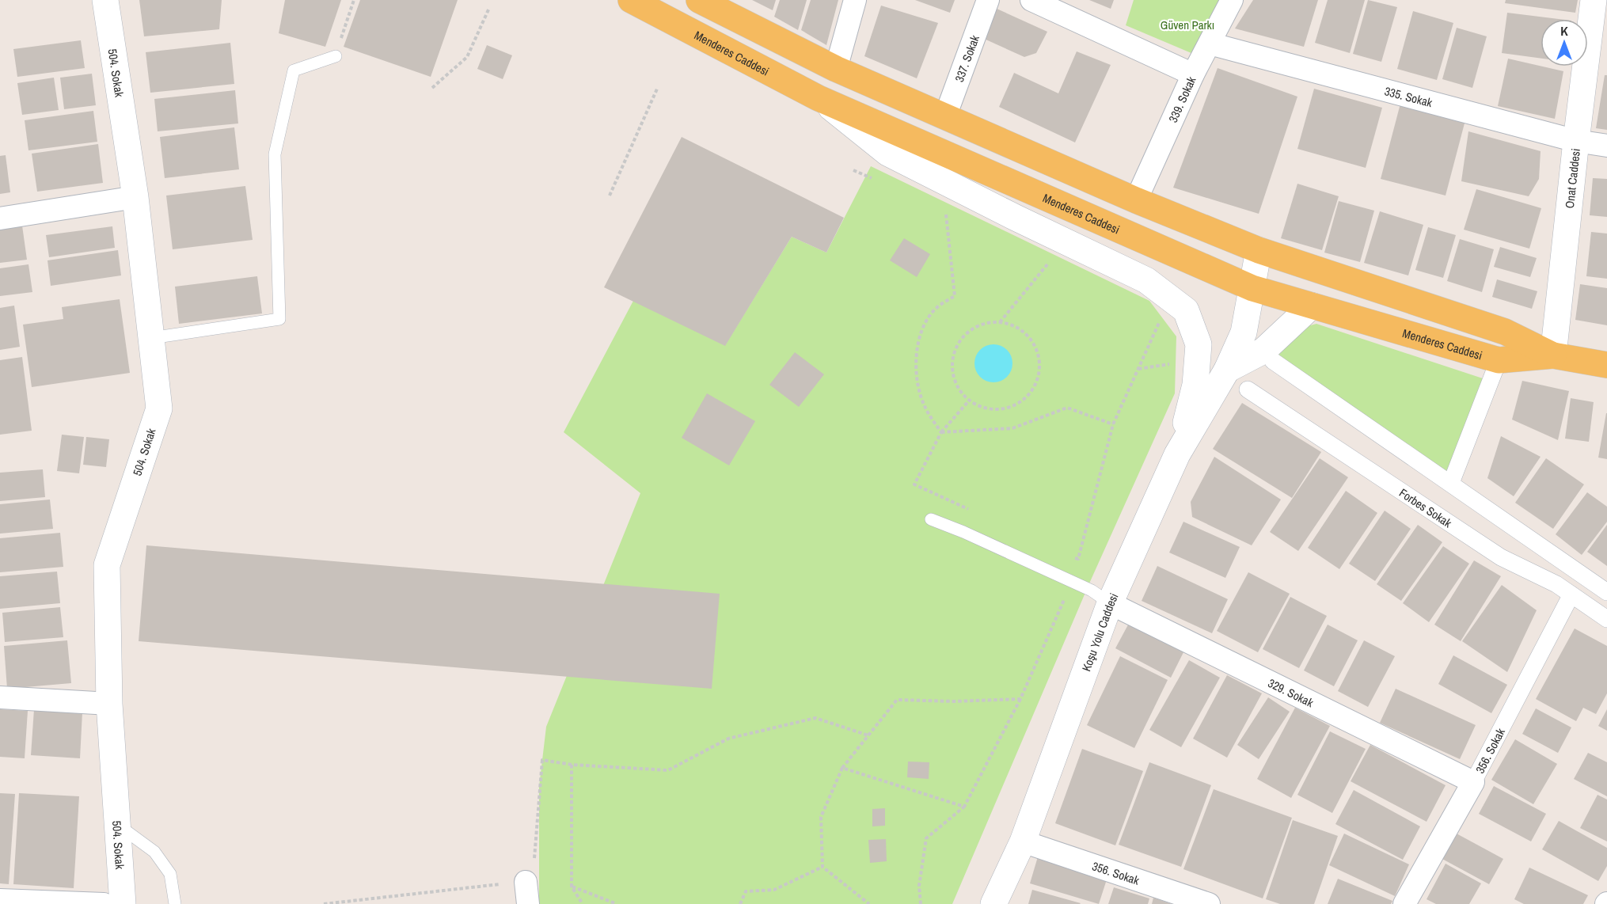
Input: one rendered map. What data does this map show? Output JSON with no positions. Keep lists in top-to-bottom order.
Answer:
{
  "streets": {
    "main road": [
      "Menderes Caddesi",
      "504. Sokak",
      "Onat Caddesi",
      "Koşu Yolu Caddesi"
    ],
    "street": [
      "337. Sokak",
      "335. Sokak",
      "339. Sokak",
      "Forbes Sokak",
      "329. Sokak",
      "356. Sokak"
    ]
  },
  "crossings": [
    ["Menderes Caddesi", "337. Sokak"],
    ["Menderes Caddesi", "339. Sokak"],
    ["Menderes Caddesi", "Onat Caddesi"],
    ["Menderes Caddesi", "Koşu Yolu Caddesi"],
    ["335. Sokak", "339. Sokak"],
    ["335. Sokak", "Onat Caddesi"],
    ["Forbes Sokak", "356. Sokak"],
    ["Koşu Yolu Caddesi", "329. Sokak"],
    ["Koşu Yolu Caddesi", "356. Sokak"],
    ["329. Sokak", "356. Sokak"]
  ],
  "parks": ["Güven Parkı"],
  "north": "top"
}
